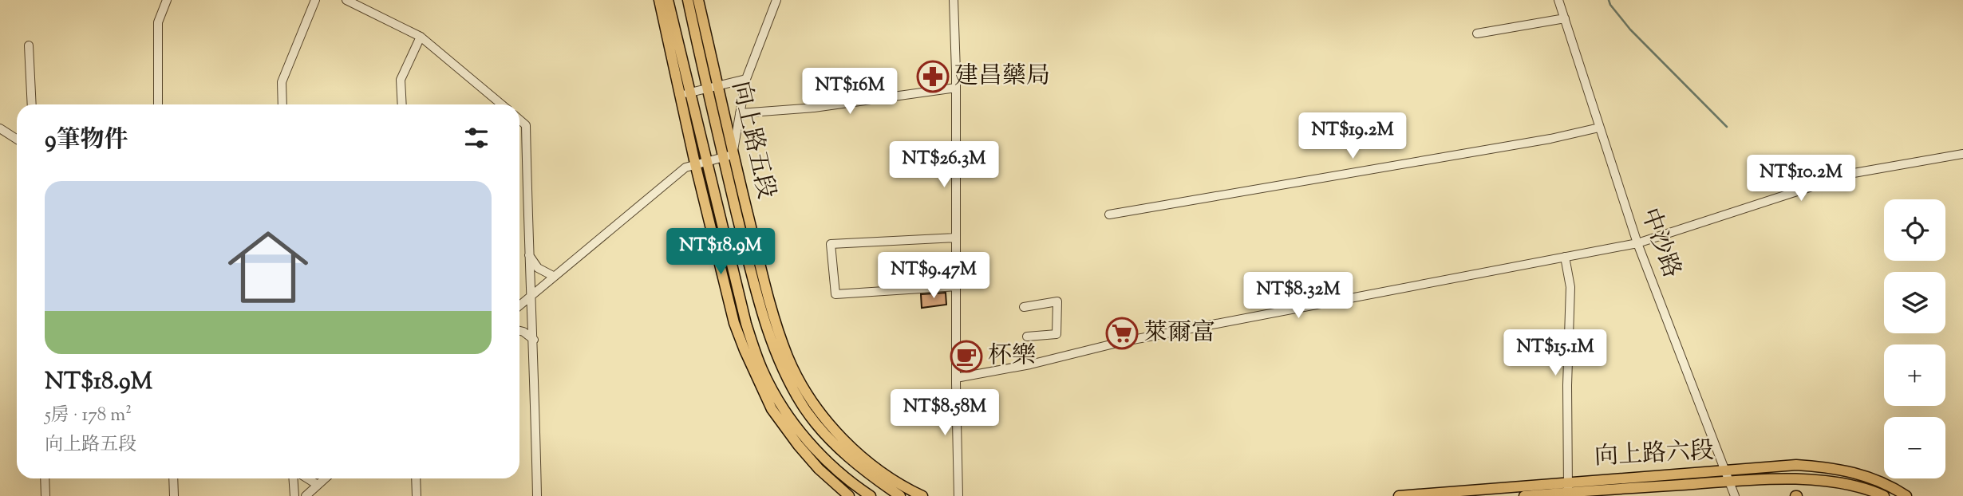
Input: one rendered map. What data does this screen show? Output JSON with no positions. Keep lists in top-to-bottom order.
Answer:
{
  "streets": {
    "main road": ["向上路五段", "向上路六段"],
    "street": ["中沙路"]
  },
  "crossings": [
    ["中沙路", "向上路六段"]
  ],
  "places": {
    "pharmacy": ["建昌藥局"],
    "supermarket": ["萊爾富"],
    "cafe": ["杯樂"]
  },
  "page": {
    "price": [
      "NT$16M",
      "NT$19.2M",
      "NT$26.3M",
      "NT$10.2M",
      "NT$18.9M",
      "NT$9.47M",
      "NT$8.32M",
      "NT$15.1M",
      "NT$8.58M"
    ],
    "heading": "9筆物件",
    "list": [
      {
        "name": "NT$18.9M",
        "note": "5房 · 178 m² · 向上路五段"
      }
    ],
    "map_buttons": ["+", "−"]
  }
}
